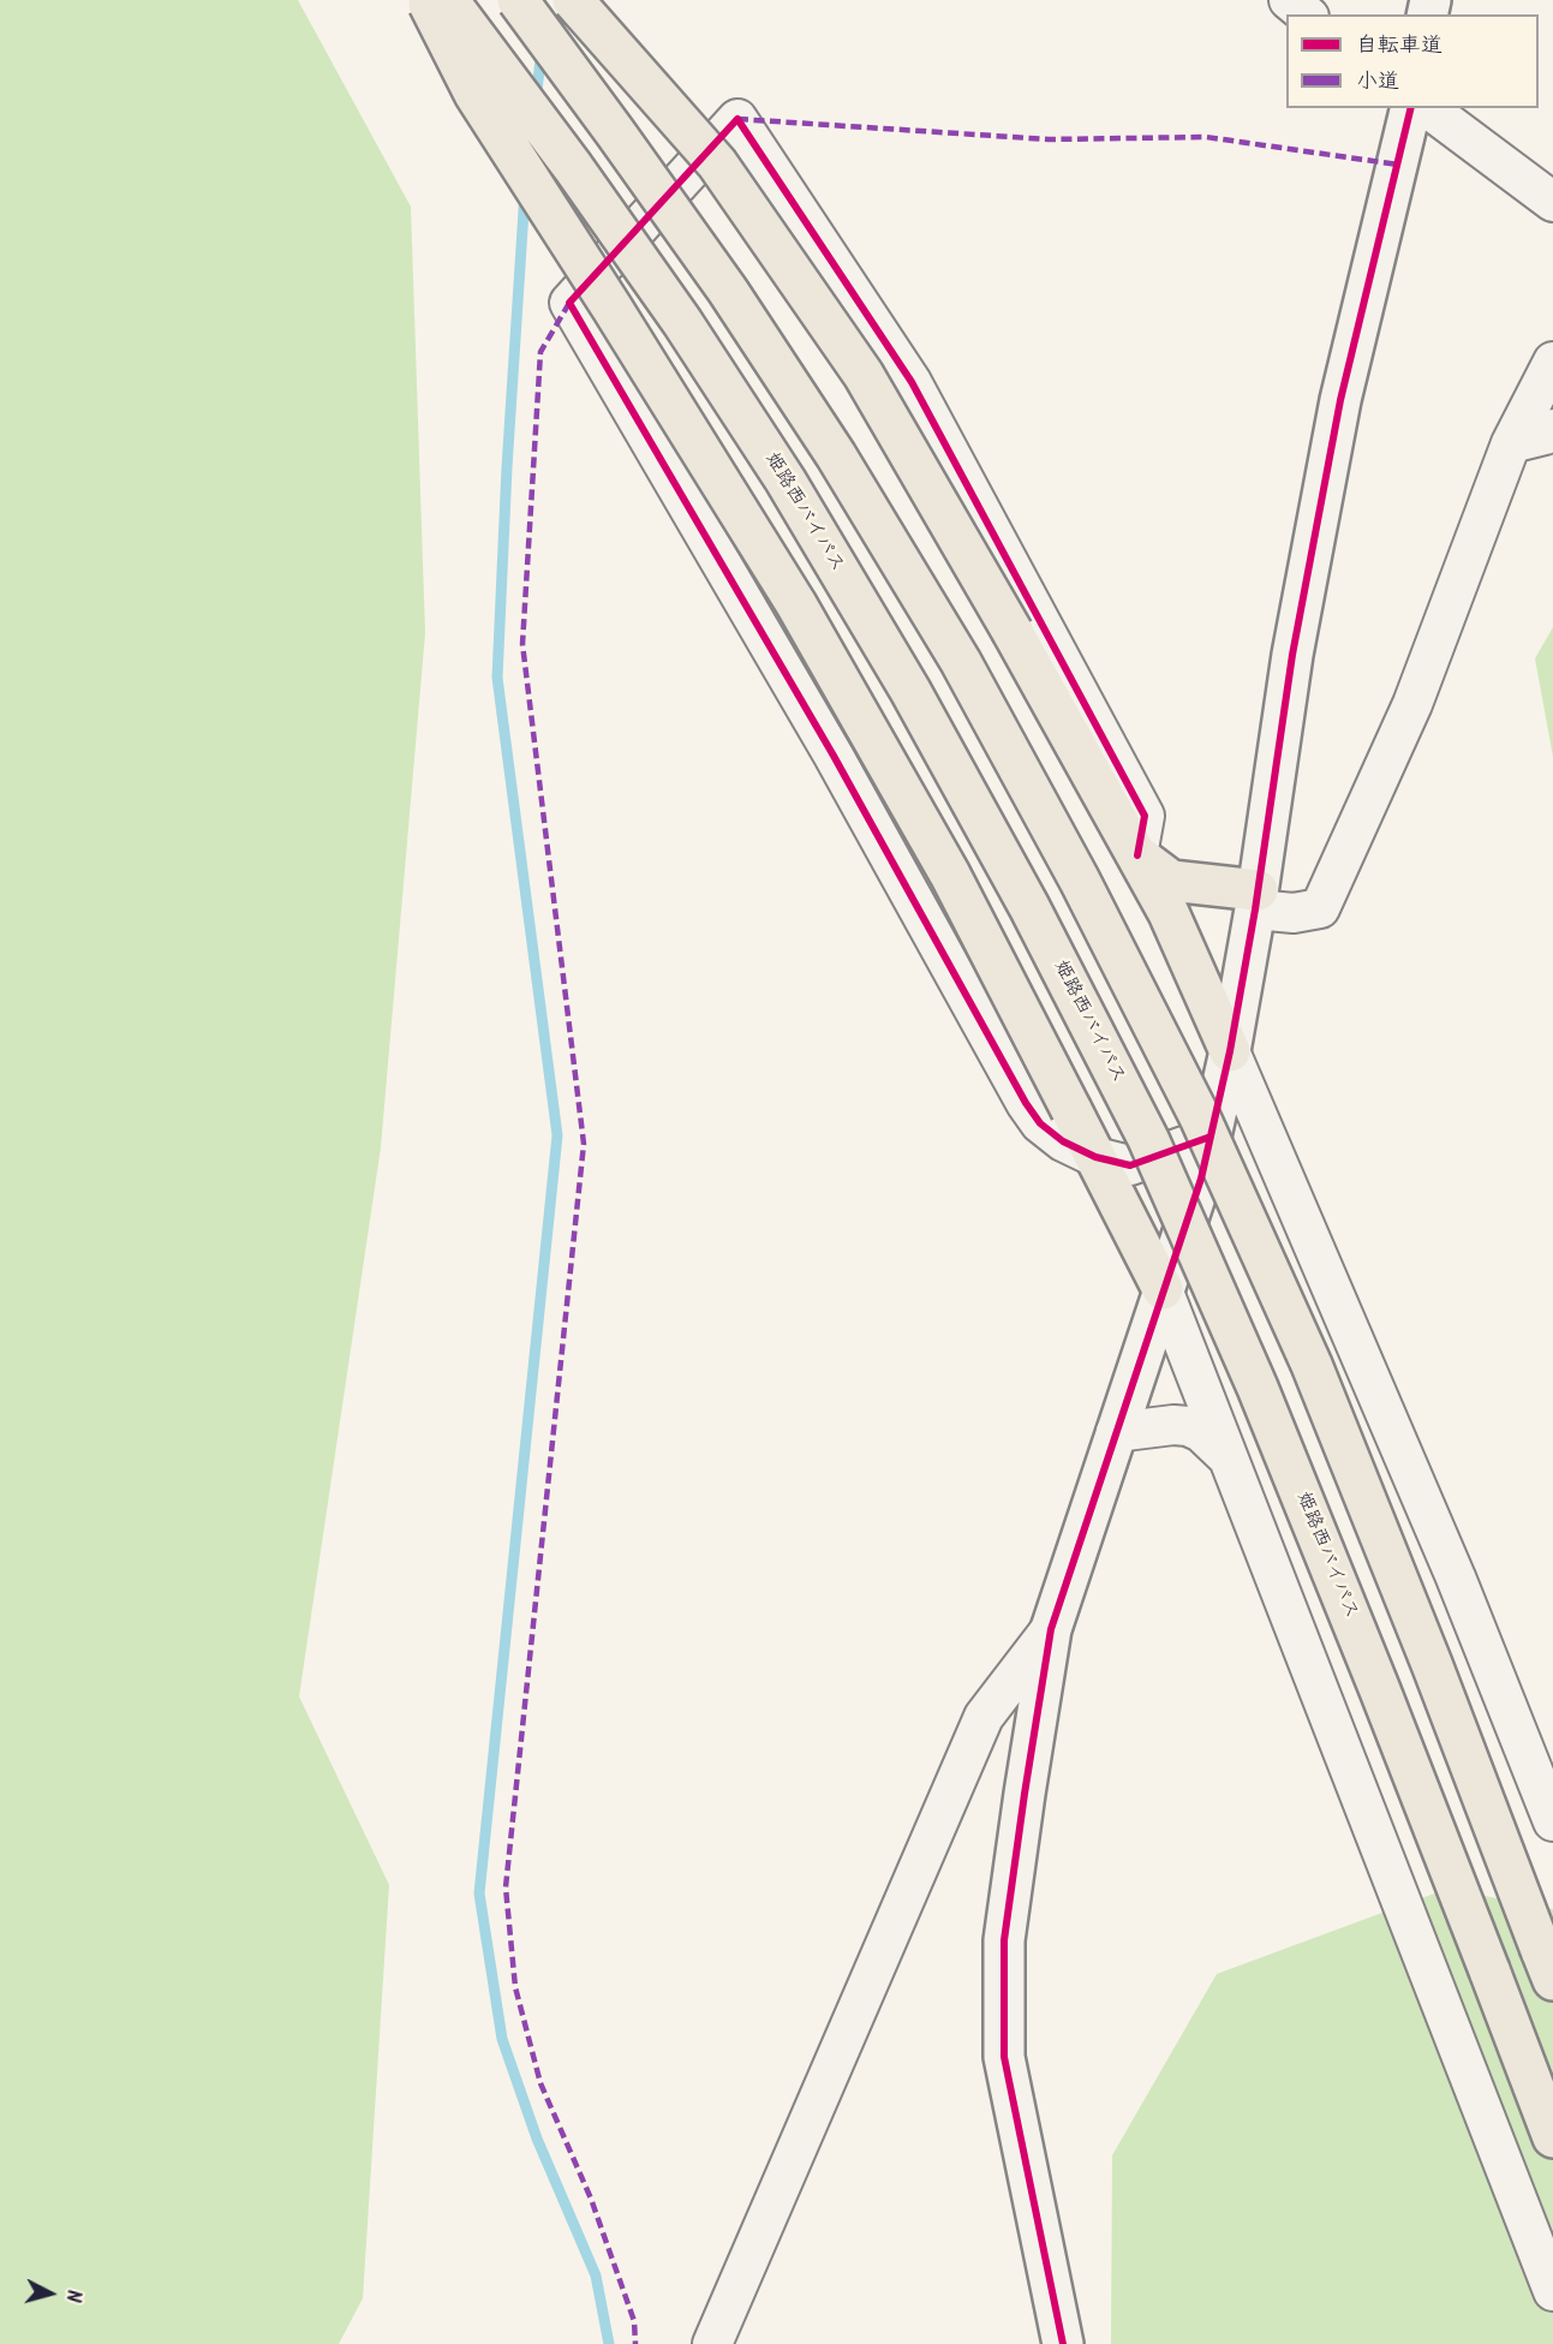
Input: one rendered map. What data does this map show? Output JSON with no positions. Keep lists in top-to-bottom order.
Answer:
{
  "streets": {
    "highway": ["姫路西バイパス"]
  },
  "legend": ["自転車道", "小道"],
  "north": "right"
}
